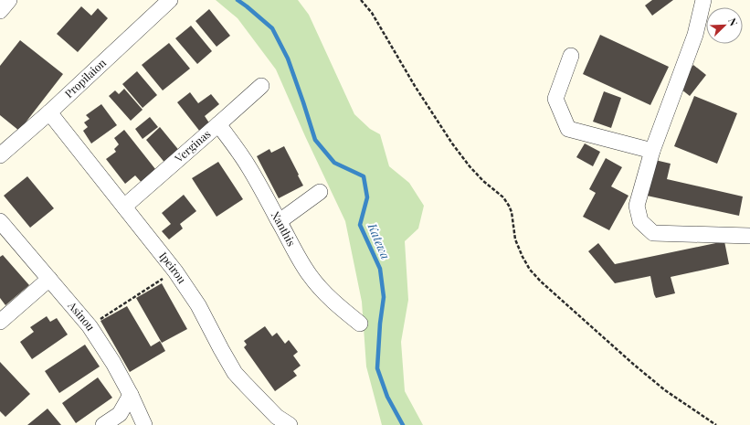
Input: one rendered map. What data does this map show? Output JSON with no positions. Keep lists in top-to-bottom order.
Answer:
{
  "streets": {
    "street": [
      "Propilaion",
      "Verginas",
      "Xanthis",
      "Ipeirou",
      "Asinou"
    ]
  },
  "crossings": [
    ["Propilaion", "Ipeirou"],
    ["Verginas", "Xanthis"],
    ["Verginas", "Ipeirou"]
  ],
  "water": ["Katewa"],
  "north": "top right"
}
